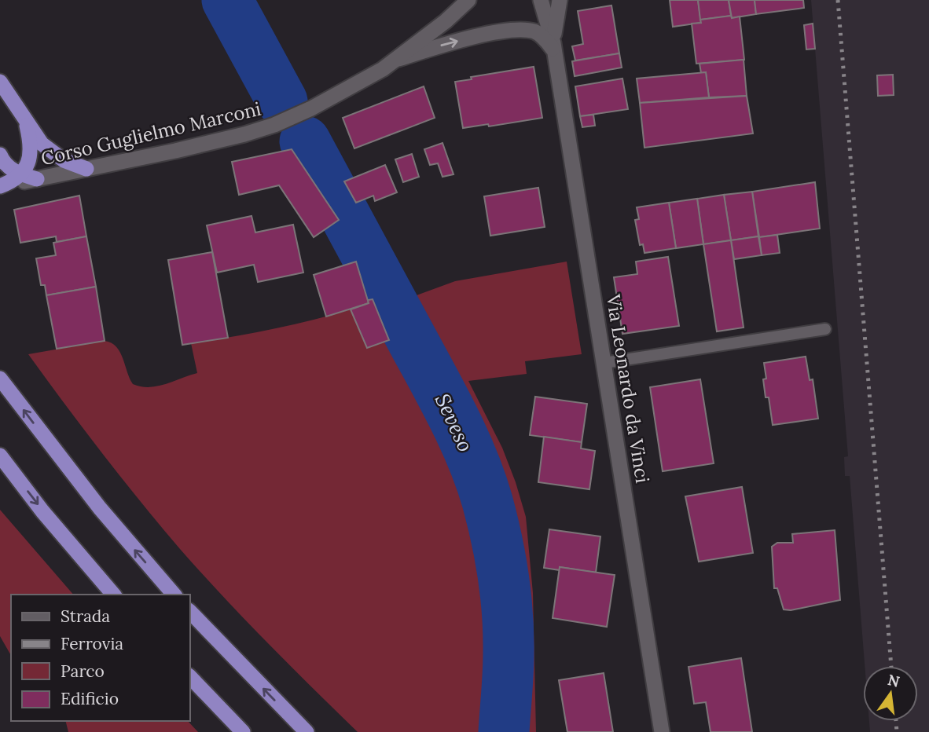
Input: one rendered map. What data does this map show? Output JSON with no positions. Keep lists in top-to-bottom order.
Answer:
{
  "streets": {
    "street": ["Corso Guglielmo Marconi", "Via Leonardo da Vinci"]
  },
  "water": ["Seveso"],
  "legend": [
    "Strada",
    "Ferrovia",
    "Parco",
    "Edificio"
  ],
  "north": "top"
}
